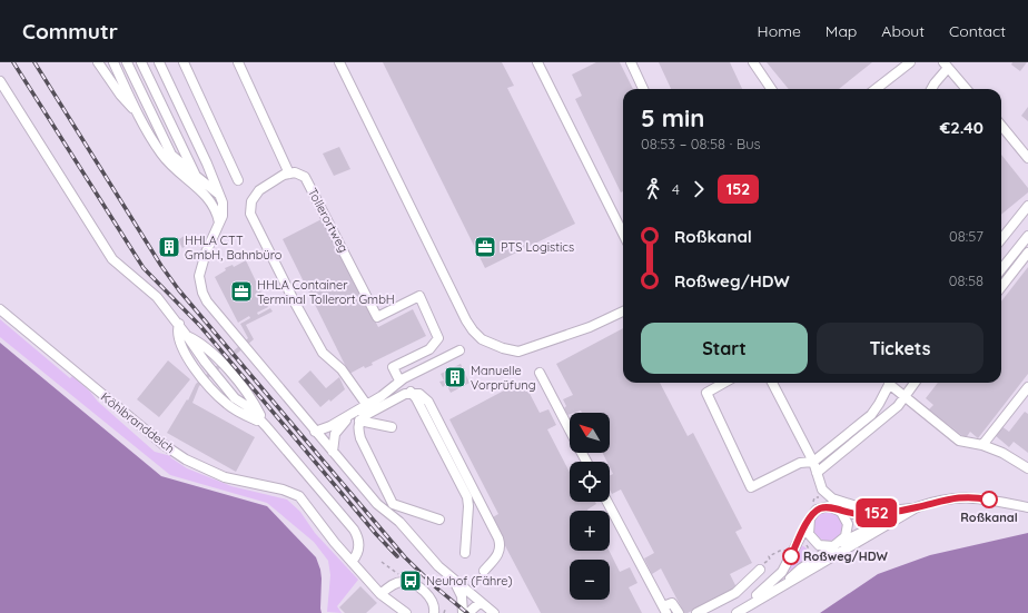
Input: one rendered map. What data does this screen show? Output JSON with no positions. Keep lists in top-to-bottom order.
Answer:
{
  "streets": {
    "street": ["Tollerortweg", "Köhlbranddeich"]
  },
  "places": {
    "building": ["HHLA CTT GmbH, Bahnbüro", "Manuelle Vorprüfung"],
    "office": ["PTS Logistics", "HHLA Container Terminal Tollerort GmbH"],
    "other": ["Roßkanal", "Roßweg/HDW"],
    "bus stop": ["Neuhof (Fähre)"]
  },
  "lines": ["bus line 152"],
  "north": "top left",
  "page": {
    "header": "Commutr",
    "nav": [
      "Home",
      "Map",
      "About",
      "Contact"
    ],
    "on_map": "152",
    "heading": ["5 min", "08:53 – 08:58 · Bus", "€2.40"],
    "legs": ["4", "152"],
    "list": [
      {
        "name": "Roßkanal",
        "value": "08:57"
      },
      {
        "name": "Roßweg/HDW",
        "value": "08:58"
      }
    ],
    "buttons": ["Start", "Tickets"],
    "map_buttons": ["+", "−"]
  }
}
